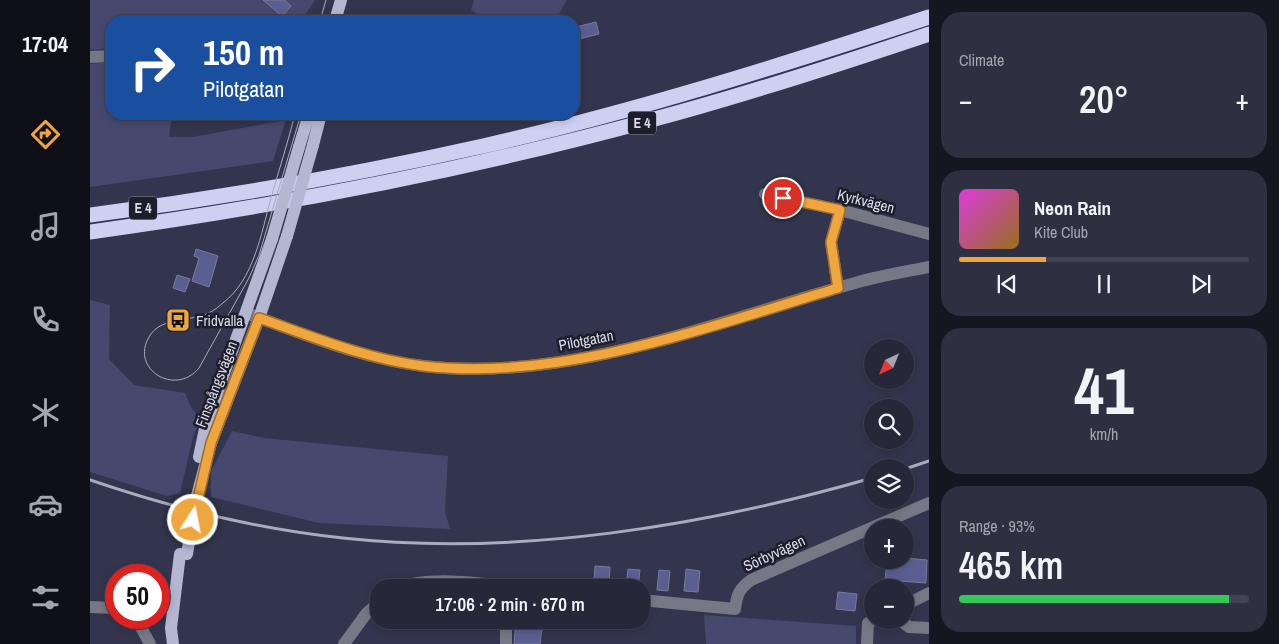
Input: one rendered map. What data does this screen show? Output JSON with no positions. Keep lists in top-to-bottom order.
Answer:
{
  "streets": {
    "highway": ["E 4"],
    "main road": ["Finspångsvägen"],
    "street": ["Kyrkvägen", "Pilotgatan", "Sörbyvägen"]
  },
  "crossings": [
    ["Pilotgatan", "Finspångsvägen"]
  ],
  "places": {
    "bus stop": ["Fridvalla"]
  },
  "north": "bottom left",
  "page": {
    "tabs": "17:04",
    "tile": [
      "Climate",
      ["41", "km/h"],
      ["Range · 93%", "465 km"]
    ],
    "turn": ["150 m", "Pilotgatan"],
    "heat": ["−", "20°", "+"],
    "song": ["Neon Rain", "Kite Club"],
    "map_buttons": ["+", "−"],
    "limit": "50",
    "trip": "17:06 · 2 min · 670 m"
  }
}
